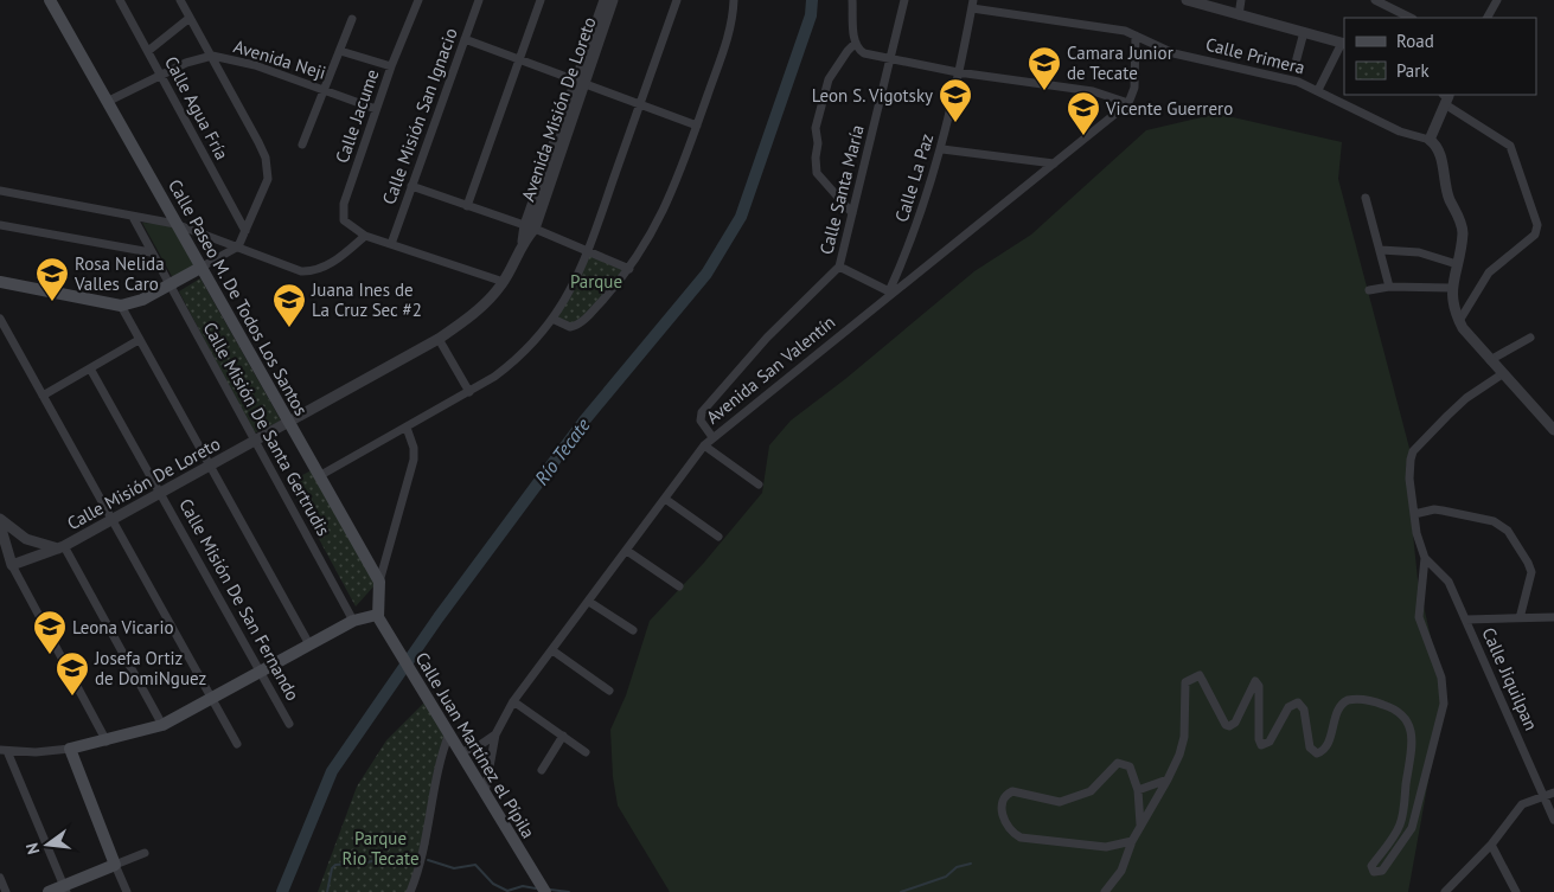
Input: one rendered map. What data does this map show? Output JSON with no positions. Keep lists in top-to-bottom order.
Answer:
{
  "streets": {
    "main road": ["Calle Paseo M. De Todos Los Santos", "Calle Juan Martínez el Pípila"],
    "street": [
      "Calle Primera",
      "Avenida Neji",
      "Calle Agua Fría",
      "Avenida Misión De Loreto",
      "Calle Jacume",
      "Calle Misión San Ignacio",
      "Calle La Paz",
      "Calle Santa María",
      "Avenida San Valentín",
      "Calle Misión De Santa Gertrudis",
      "Calle Misión De Loreto",
      "Calle Misión De San Fernando",
      "Calle Jiquilpan"
    ]
  },
  "crossings": [
    ["Calle Primera", "Calle La Paz"],
    ["Avenida Neji", "Calle Agua Fría"],
    ["Avenida Neji", "Calle Jacume"],
    ["Avenida Neji", "Calle Paseo M. De Todos Los Santos"],
    ["Calle La Paz", "Avenida San Valentín"],
    ["Calle Santa María", "Avenida San Valentín"],
    ["Calle Paseo M. De Todos Los Santos", "Calle Misión De Loreto"],
    ["Avenida San Valentín", "Calle Juan Martínez el Pípila"],
    ["Calle Misión De Santa Gertrudis", "Calle Misión De Loreto"],
    ["Calle Misión De Loreto", "Calle Misión De San Fernando"]
  ],
  "water": ["Río Tecate"],
  "parks": ["Parque", "Parque Rio Tecate"],
  "places": {
    "school or university": [
      "Camara Junior de Tecate",
      "Leon S. Vigotsky",
      "Vicente Guerrero",
      "Rosa Nelida Valles Caro",
      "Juana Ines de La Cruz Sec #2",
      "Leona Vicario",
      "Josefa Ortiz de DomiNguez"
    ]
  },
  "legend": ["Road", "Park"],
  "north": "left"
}
